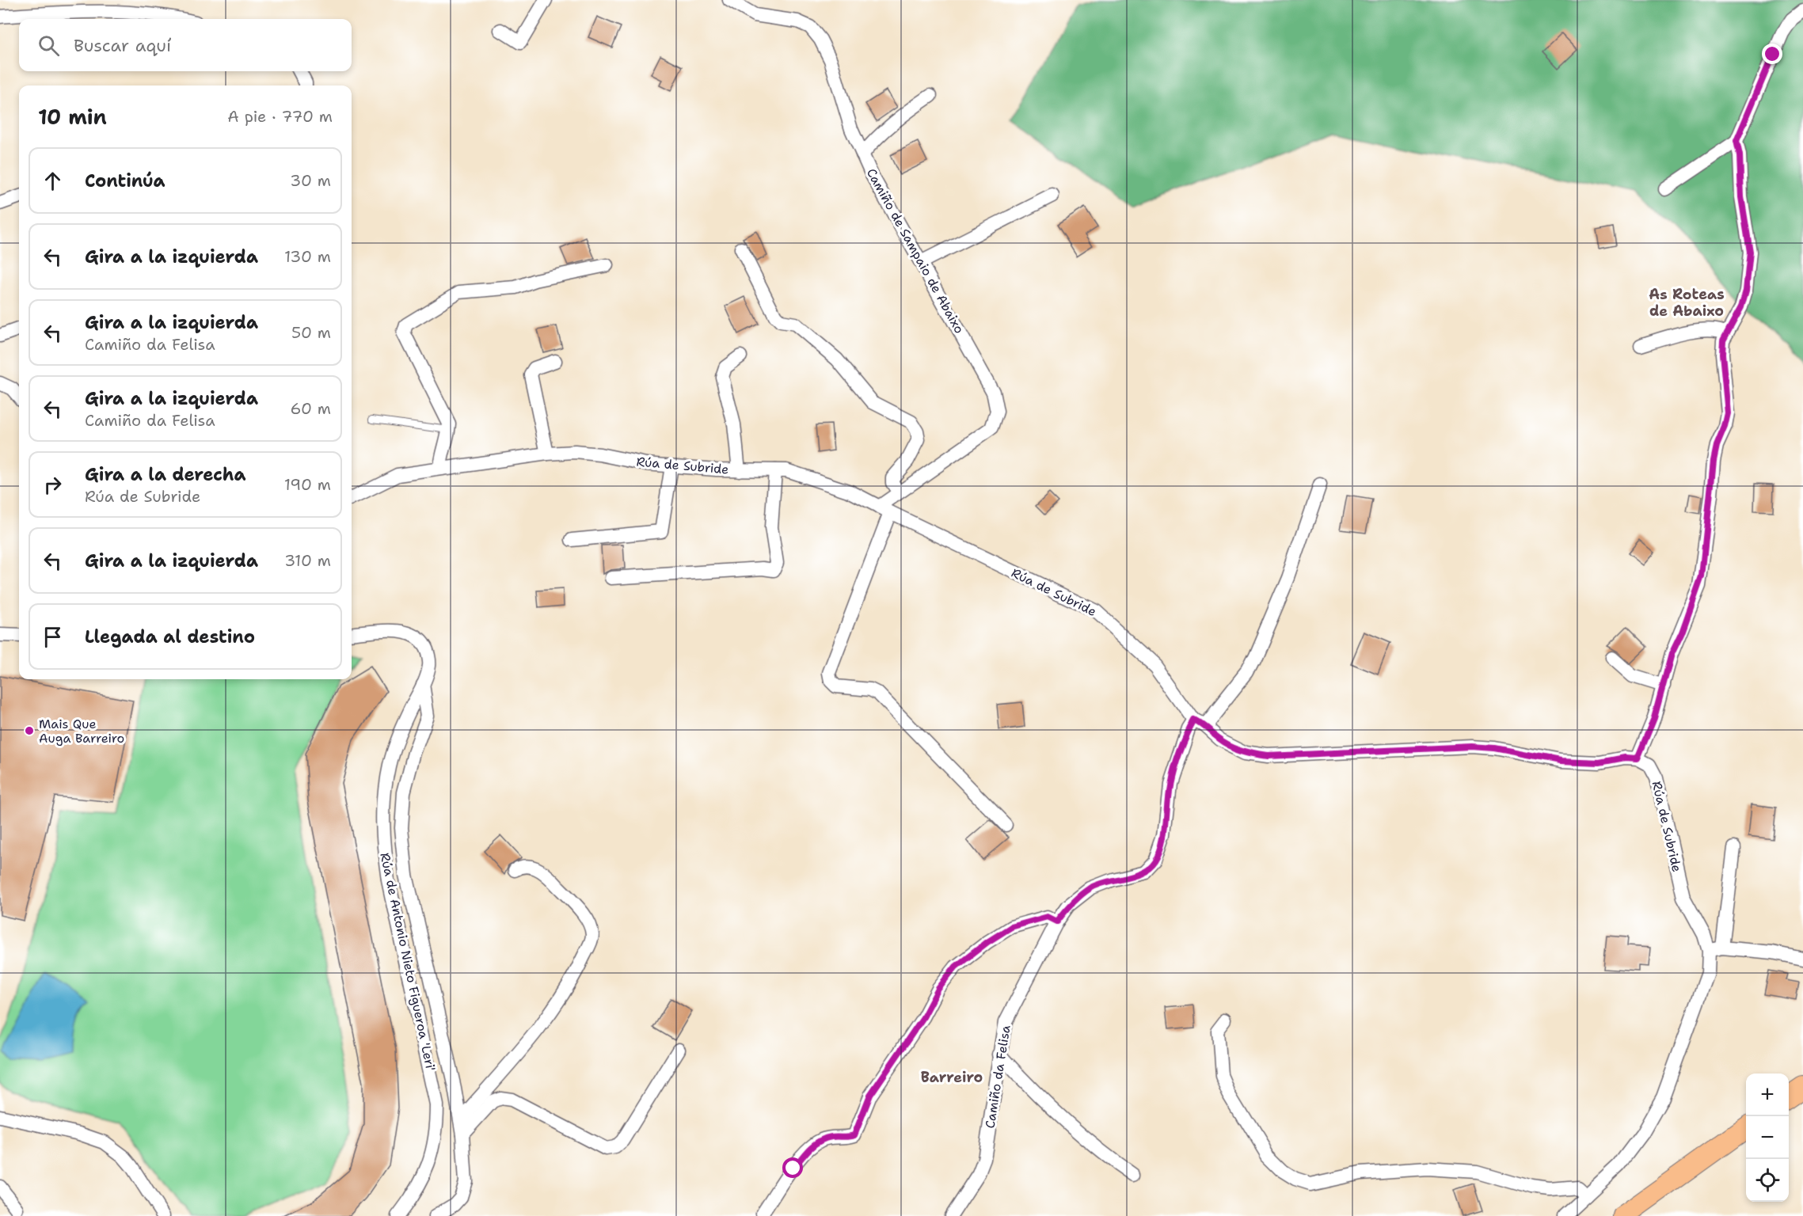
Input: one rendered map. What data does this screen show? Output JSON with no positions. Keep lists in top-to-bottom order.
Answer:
{
  "streets": {
    "street": [
      "Camiño de Sampaio de Abaixo",
      "Rúa de Subride",
      "Rúa de Antonio Nieto Figueroa 'Leri'",
      "Camiño da Felisa"
    ]
  },
  "crossings": [
    ["Camiño de Sampaio de Abaixo", "Rúa de Subride"],
    ["Rúa de Subride", "Camiño da Felisa"]
  ],
  "districts": ["As Roteas de Abaixo", "Barreiro"],
  "places": ["Mais Que Auga Barreiro"],
  "page": {
    "search": "Buscar aquí",
    "heading": ["10 min", "A pie · 770 m"],
    "list": [
      ["Continúa", "30 m"],
      ["Gira a la izquierda", "130 m"],
      ["Gira a la izquierda", "Camiño da Felisa", "50 m"],
      ["Gira a la izquierda", "Camiño da Felisa", "60 m"],
      ["Gira a la derecha", "Rúa de Subride", "190 m"],
      ["Gira a la izquierda", "310 m"],
      "Llegada al destino"
    ],
    "map_buttons": ["+", "−"]
  }
}
